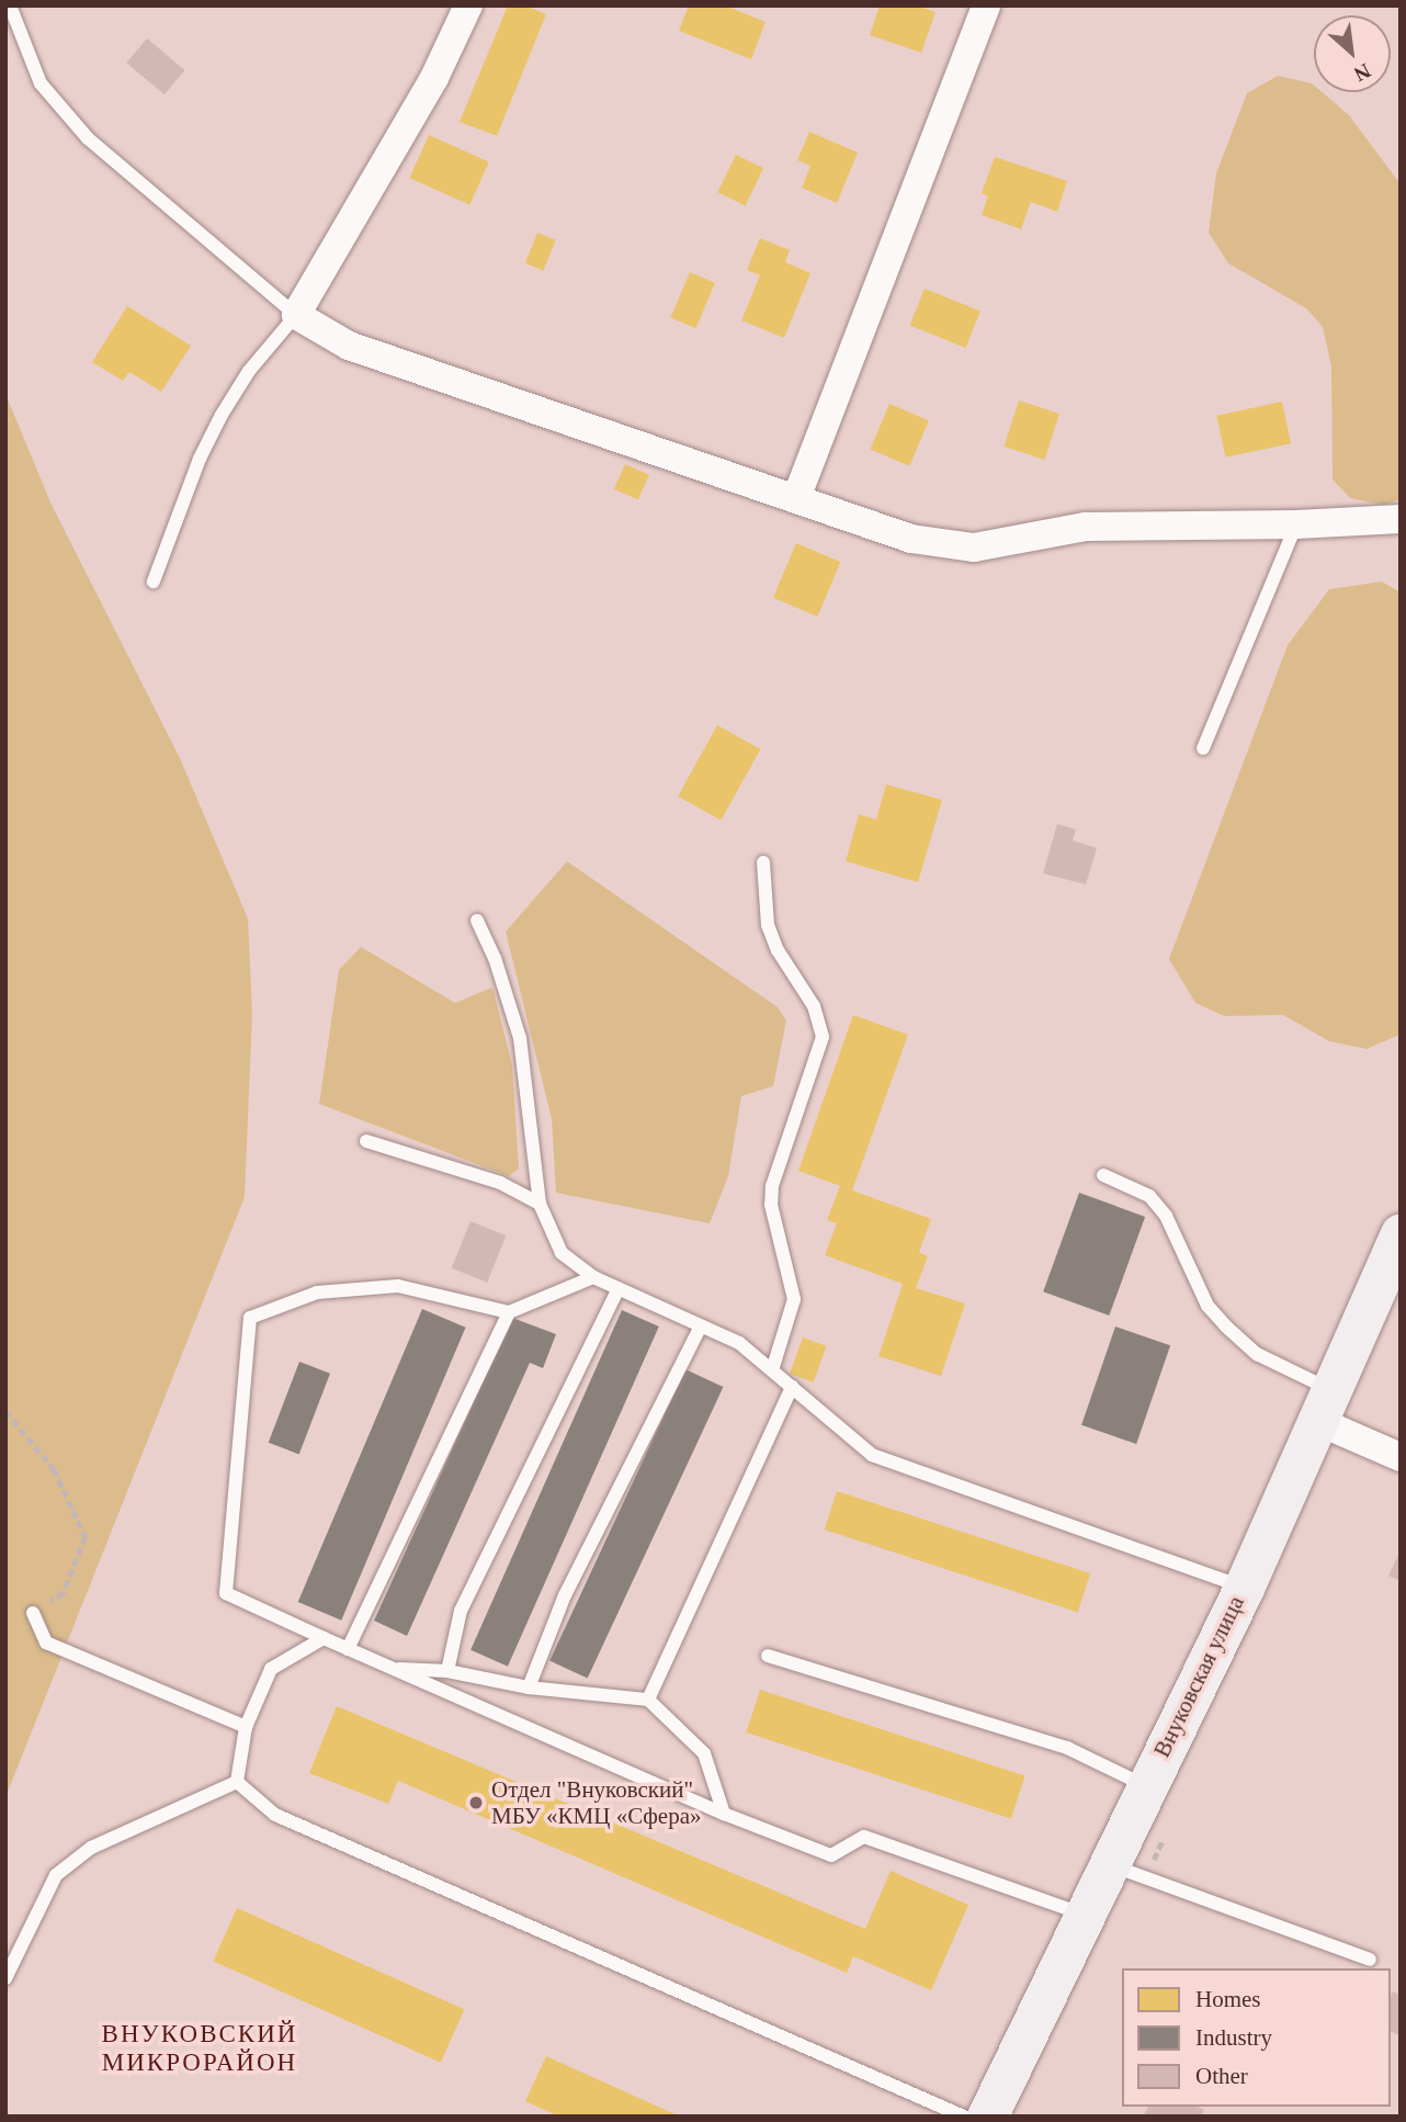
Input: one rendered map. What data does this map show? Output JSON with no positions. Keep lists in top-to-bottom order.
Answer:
{
  "streets": {
    "main road": ["Внуковская улица"]
  },
  "districts": ["ВНУКОВСКИЙ МИКРОРАЙОН"],
  "places": ["Отдел \"Внуковский\" МБУ «КМЦ «Сфера»"],
  "legend": ["Homes", "Industry", "Other"],
  "north": "bottom right"
}
